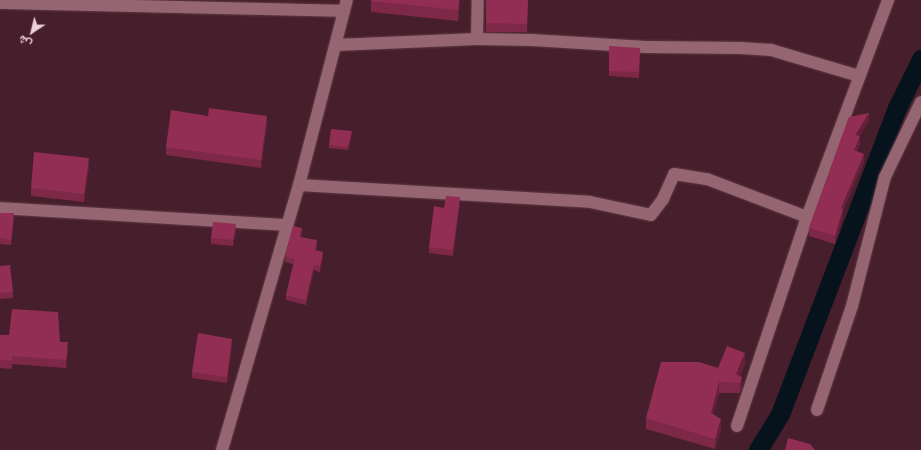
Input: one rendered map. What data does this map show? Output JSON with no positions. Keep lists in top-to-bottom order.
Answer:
{
  "north": "bottom left"
}
